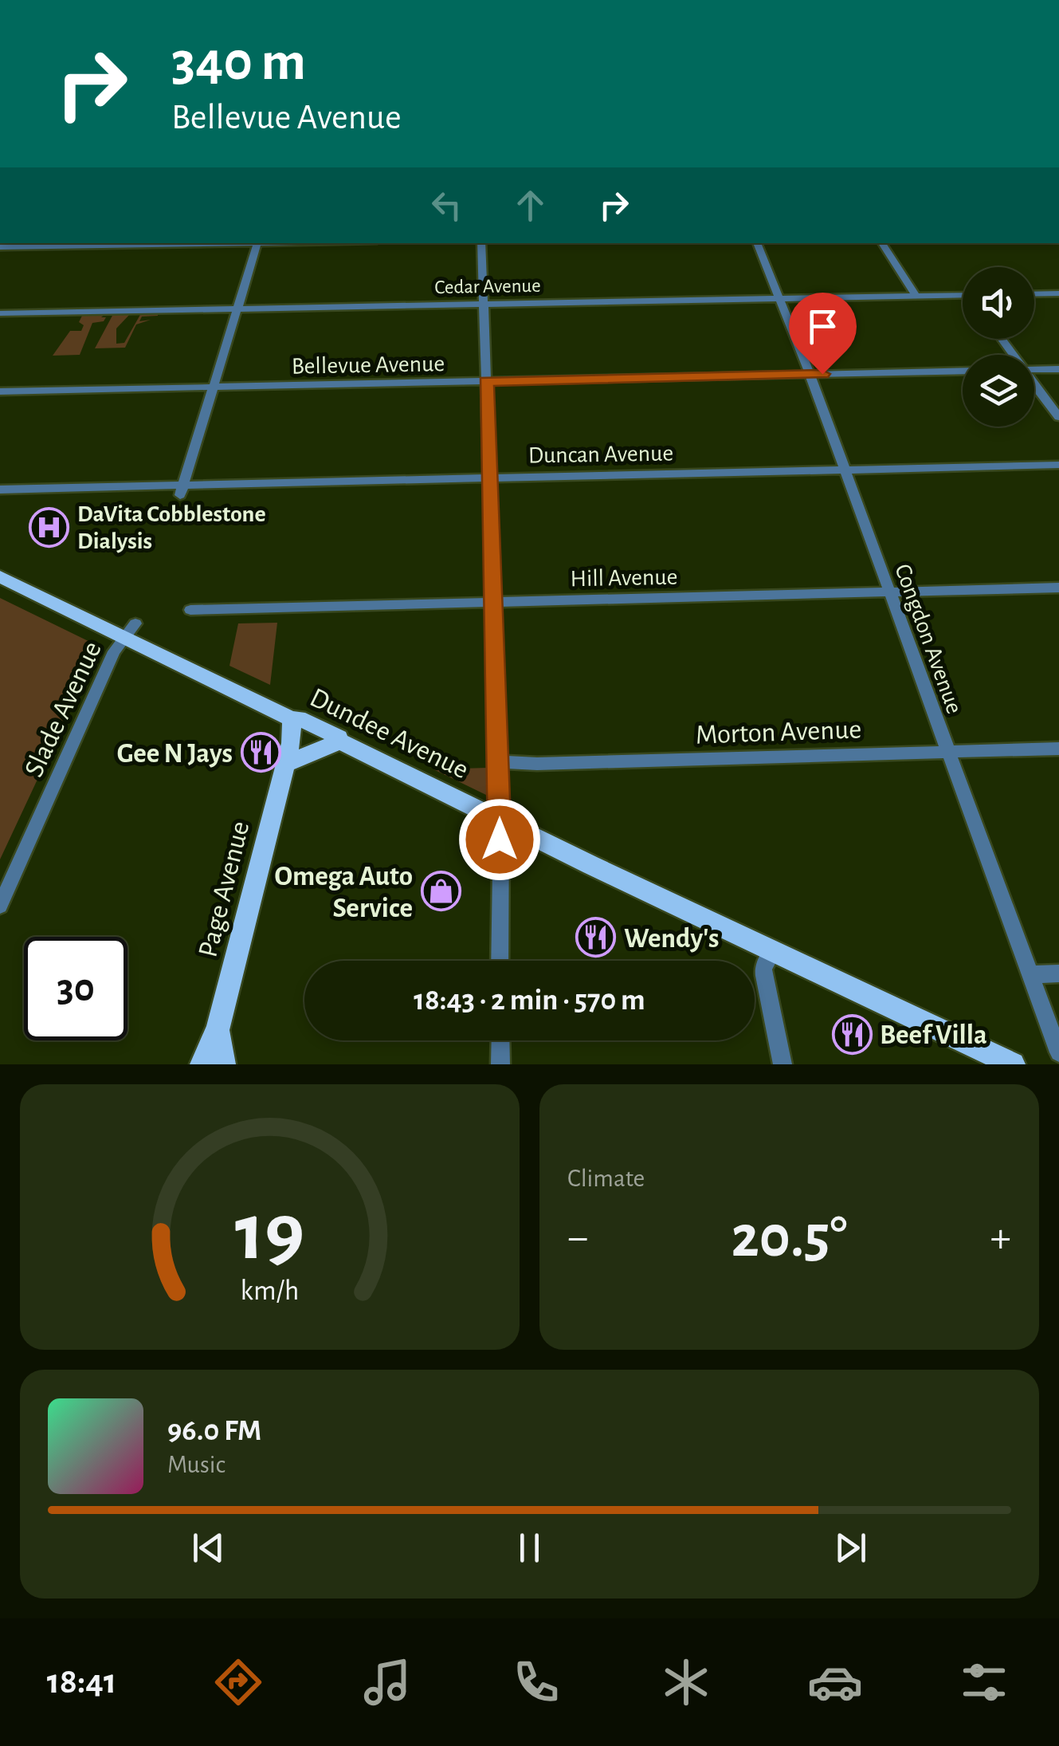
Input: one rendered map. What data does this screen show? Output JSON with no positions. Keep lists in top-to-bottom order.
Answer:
{
  "streets": {
    "main road": ["Dundee Avenue", "Page Avenue"],
    "street": [
      "Cedar Avenue",
      "Bellevue Avenue",
      "Duncan Avenue",
      "Hill Avenue",
      "Congdon Avenue",
      "Slade Avenue",
      "Morton Avenue"
    ]
  },
  "crossings": [
    ["Cedar Avenue", "Congdon Avenue"],
    ["Bellevue Avenue", "Congdon Avenue"],
    ["Duncan Avenue", "Congdon Avenue"],
    ["Hill Avenue", "Congdon Avenue"],
    ["Congdon Avenue", "Morton Avenue"],
    ["Slade Avenue", "Dundee Avenue"],
    ["Dundee Avenue", "Page Avenue"]
  ],
  "places": {
    "hospital": ["DaVita Cobblestone Dialysis"],
    "restaurant": ["Gee N Jays", "Wendy's", "Beef Villa"],
    "shop": ["Omega Auto Service"]
  },
  "page": {
    "turn": ["340 m", "Bellevue Avenue"],
    "limit": "30",
    "trip": "18:43 · 2 min · 570 m",
    "tile": "Climate",
    "heat": ["−", "20.5°", "+"],
    "song": ["96.0 FM", "Music"],
    "tabs": "18:41",
    "gauge": ["19", "km/h"]
  }
}
